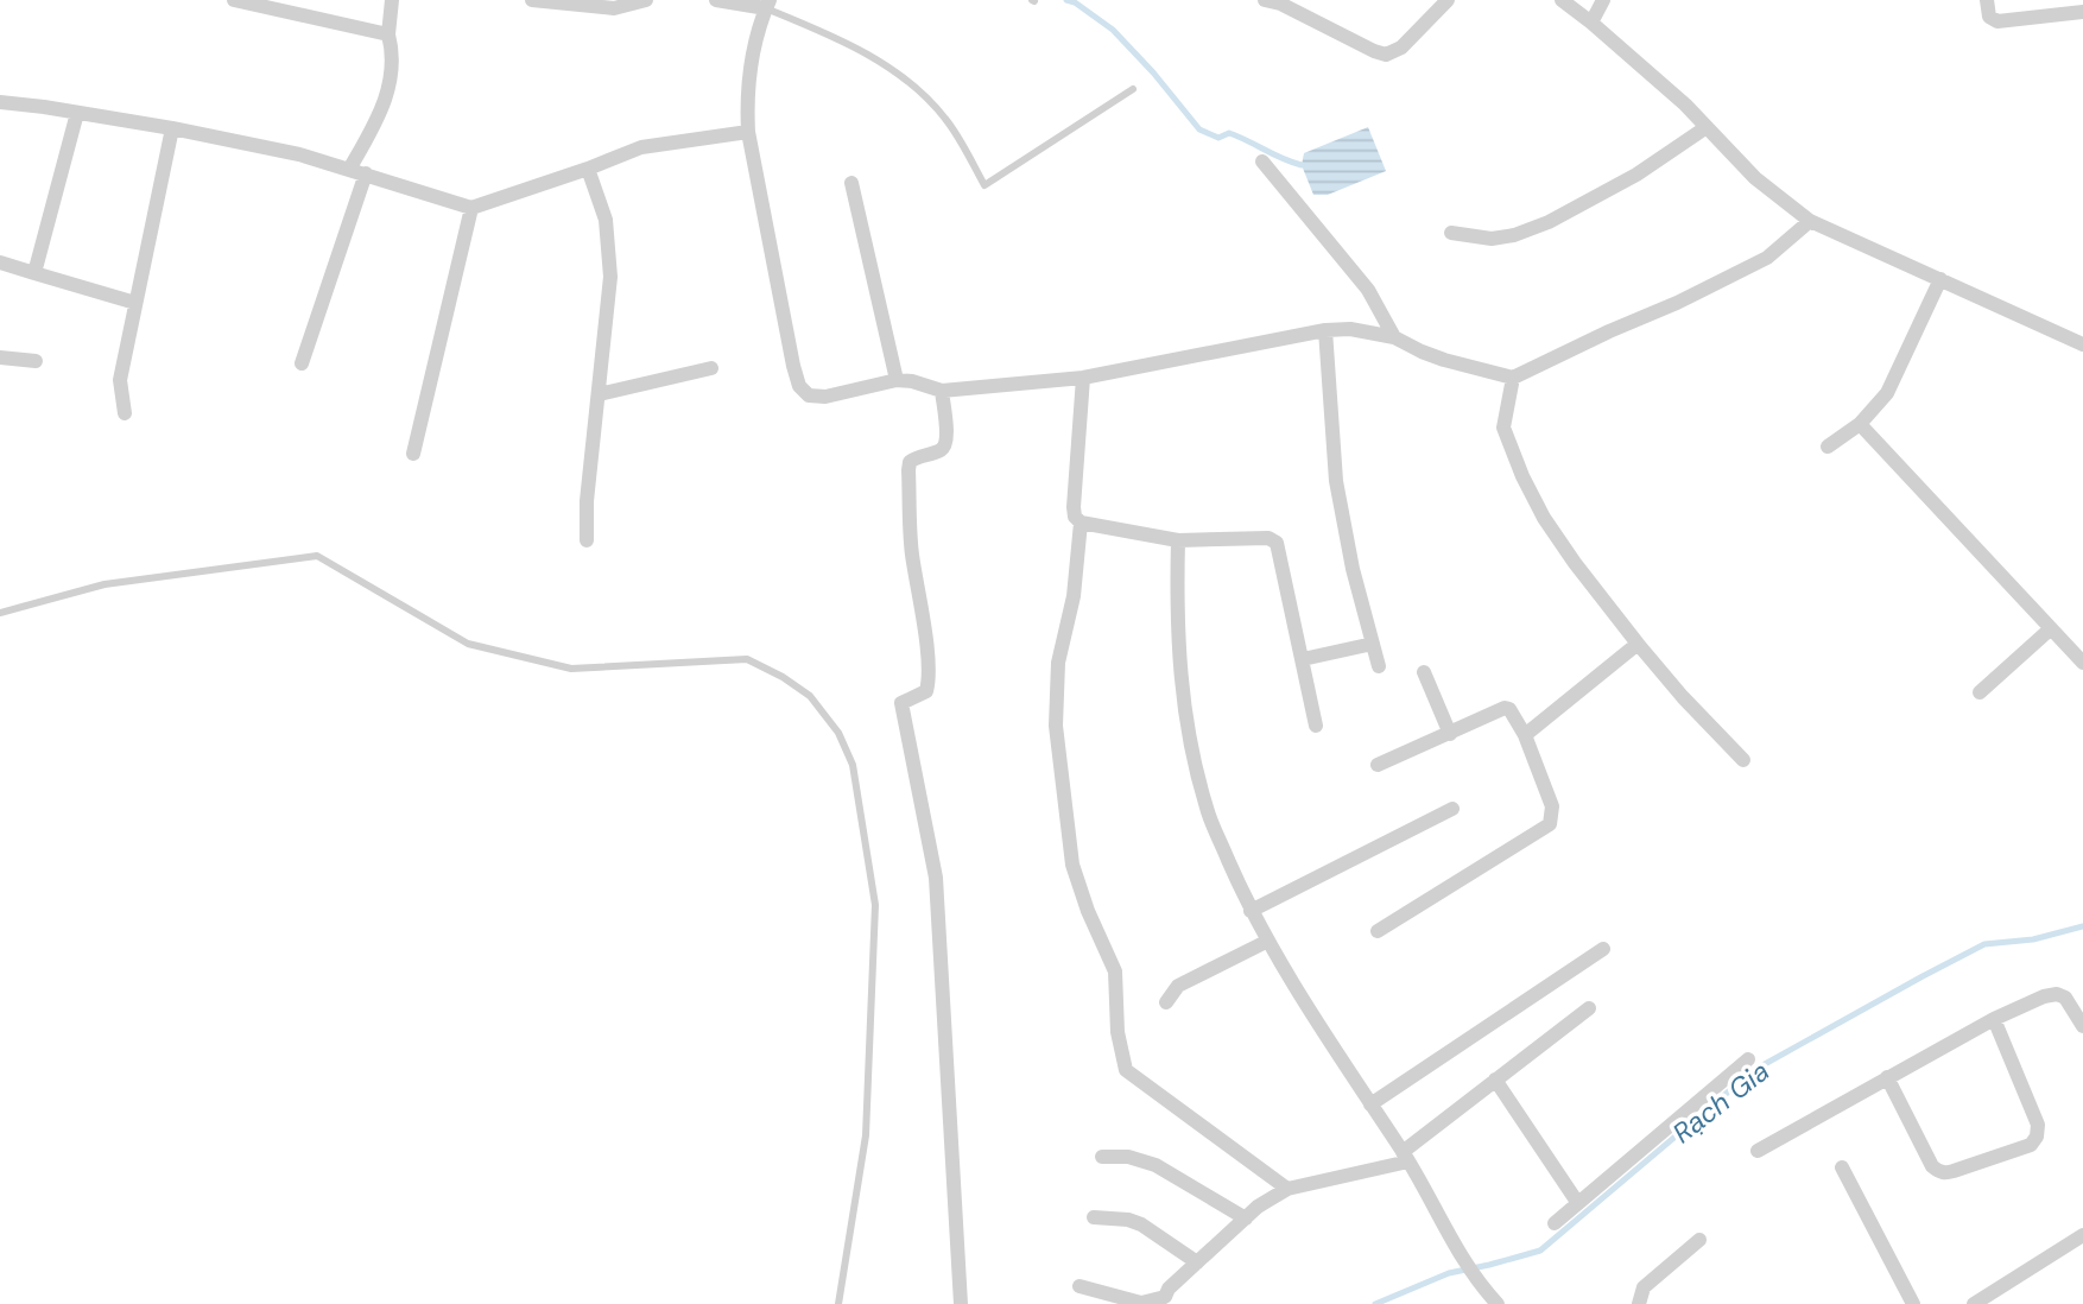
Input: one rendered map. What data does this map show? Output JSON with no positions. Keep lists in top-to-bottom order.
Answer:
{
  "water": ["Rạch Gia"]
}
